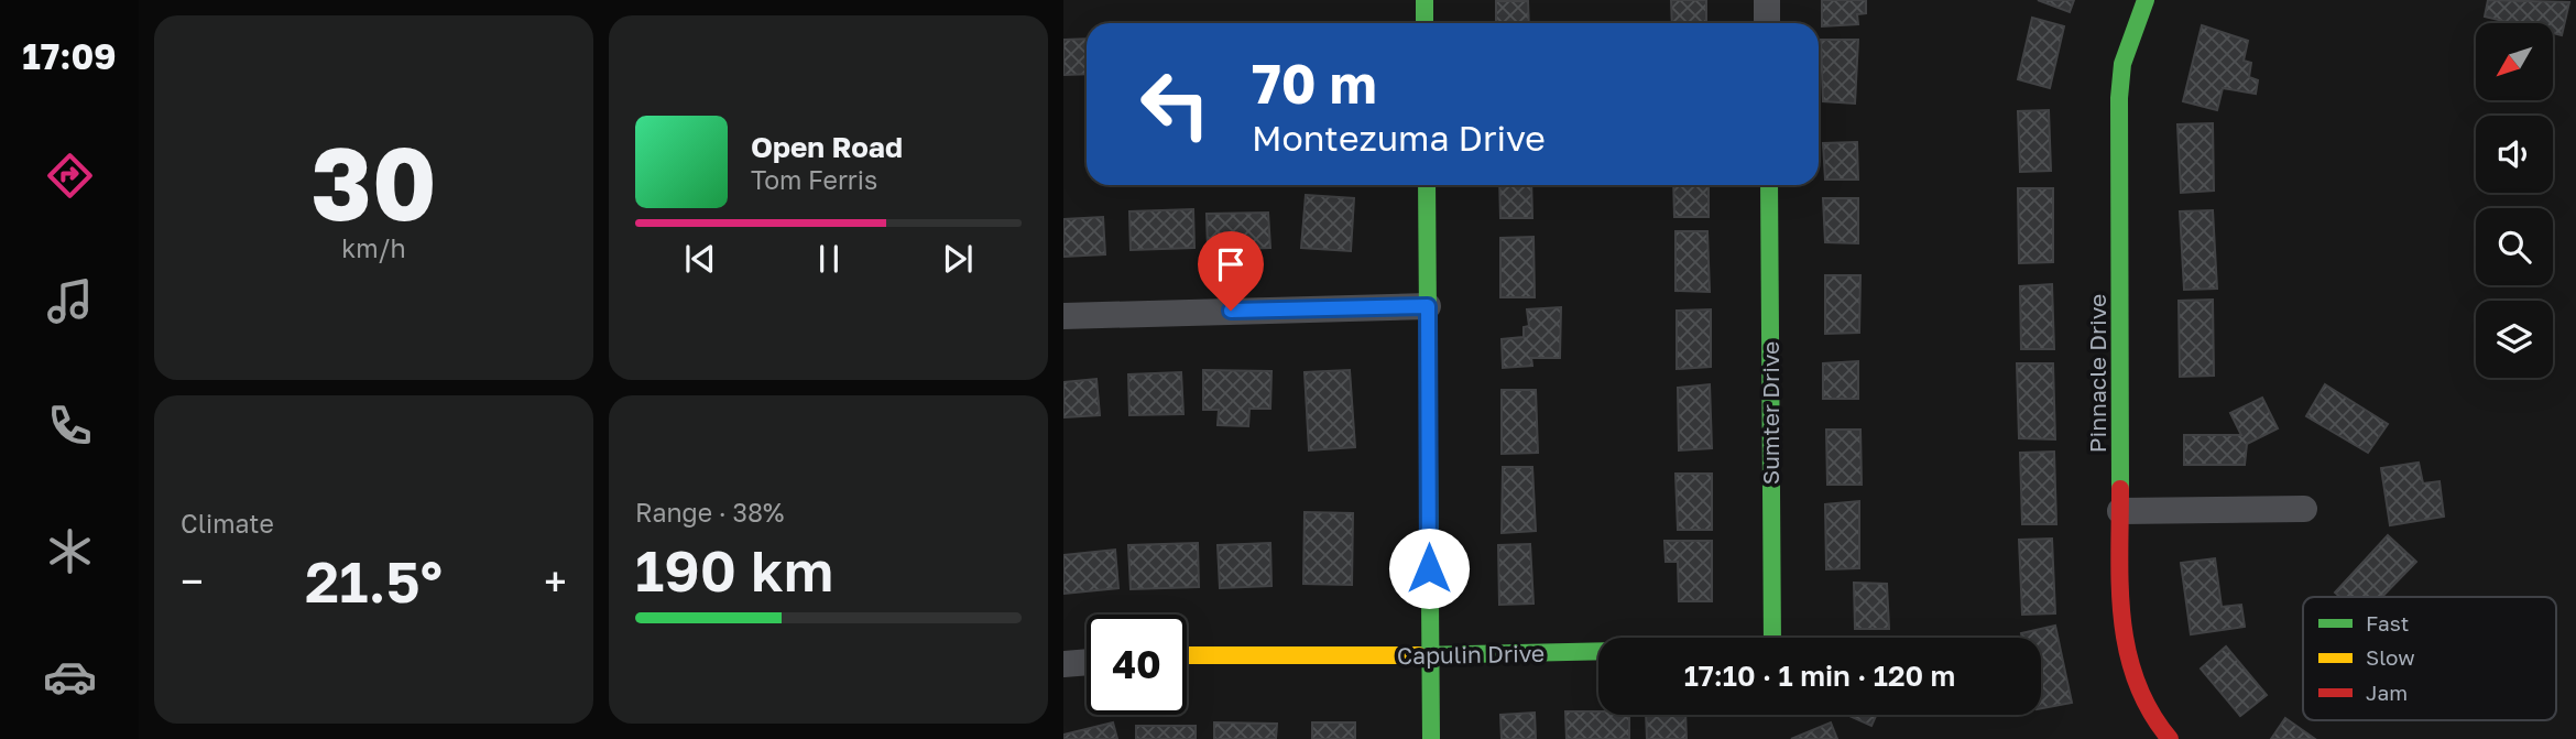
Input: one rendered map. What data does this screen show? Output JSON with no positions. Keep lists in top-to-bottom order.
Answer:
{
  "streets": {
    "street": ["Pinnacle Drive", "Sumter Drive", "Capulin Drive"]
  },
  "legend": ["Fast", "Slow", "Jam"],
  "north": "bottom left",
  "page": {
    "tabs": "17:09",
    "tile": [
      ["30", "km/h"],
      "Climate",
      ["Range · 38%", "190 km"]
    ],
    "turn": ["70 m", "Montezuma Drive"],
    "song": ["Open Road", "Tom Ferris"],
    "heat": ["−", "21.5°", "+"],
    "limit": "40",
    "trip": "17:10 · 1 min · 120 m"
  }
}
